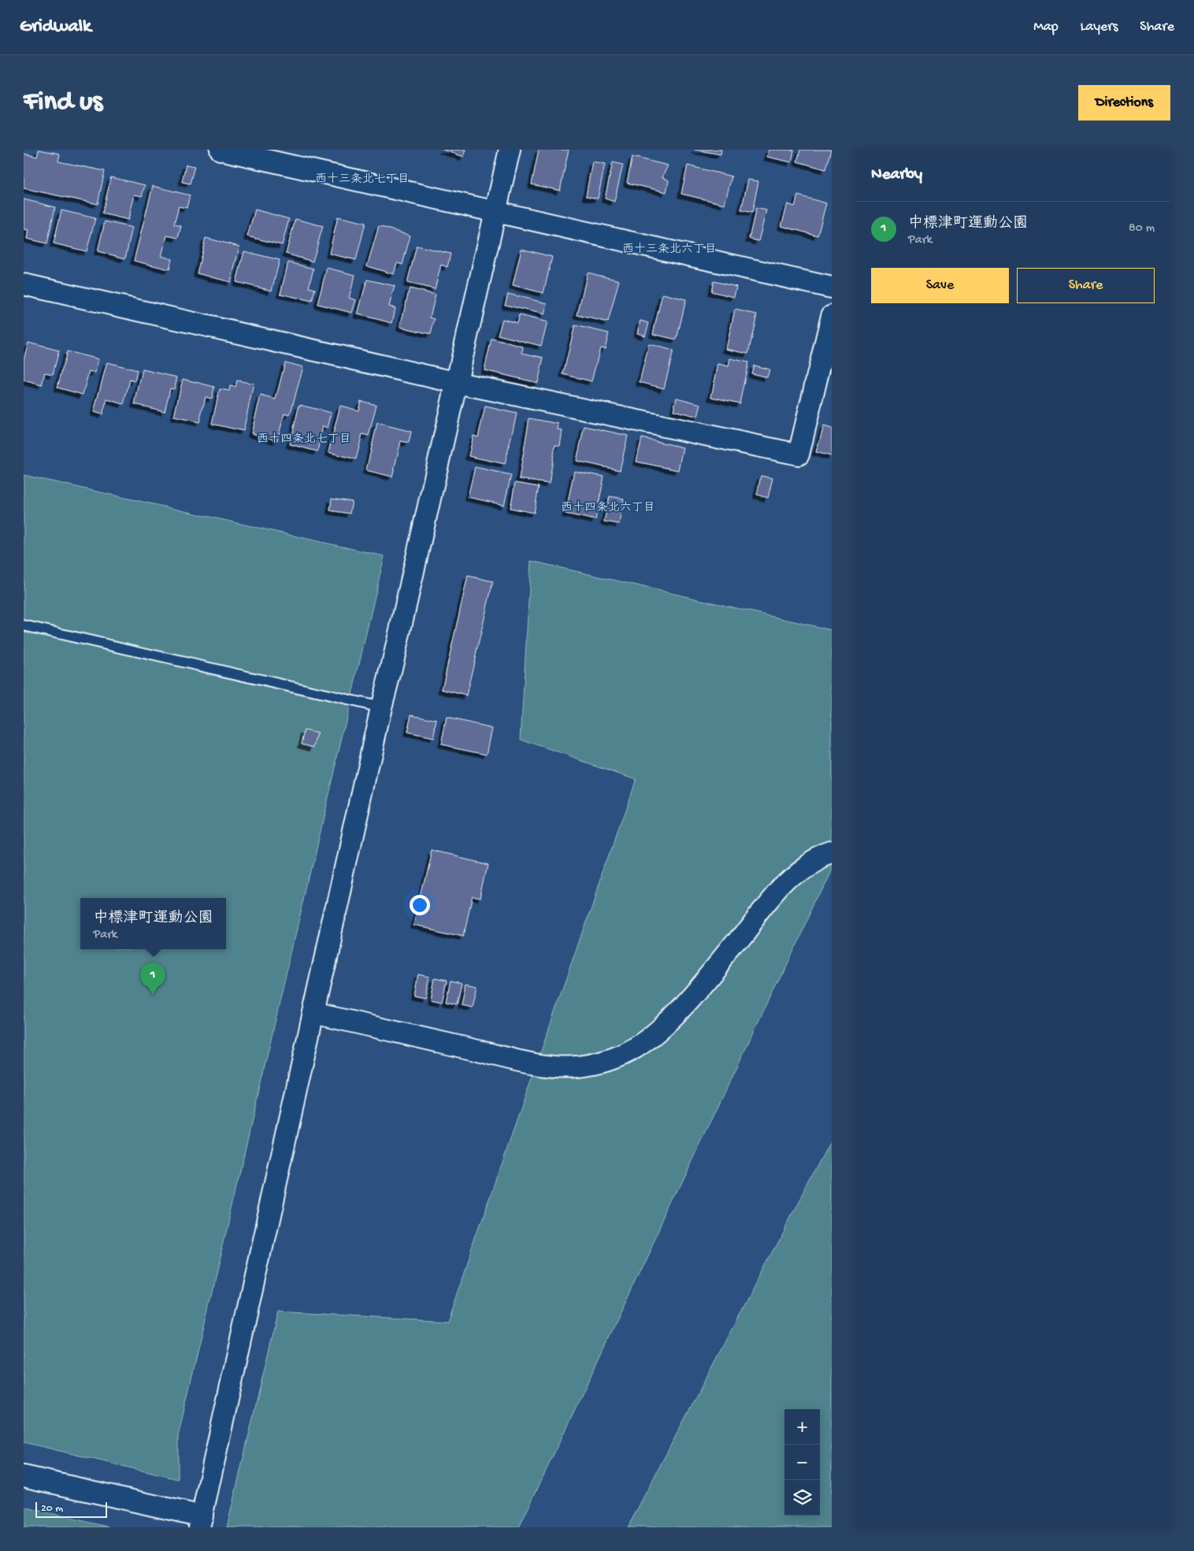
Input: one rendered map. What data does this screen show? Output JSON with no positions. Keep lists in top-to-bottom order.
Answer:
{
  "districts": [
    "西十三条北七丁目",
    "西十三条北六丁目",
    "西十四条北七丁目",
    "西十四条北六丁目"
  ],
  "scale_bar": "20 m",
  "page": {
    "header": "Gridwalk",
    "nav": ["Map", "Layers", "Share"],
    "buttons": [
      "Directions",
      ["Save", "Share"]
    ],
    "title": "Find us",
    "heading": "Nearby",
    "list": [
      {
        "mark": "1",
        "name": "中標津町運動公園",
        "note": "Park",
        "value": "80 m"
      }
    ],
    "popup": ["中標津町運動公園", "Park"],
    "pins": "1",
    "map_buttons": ["+", "−"],
    "scale": "20 m"
  }
}
